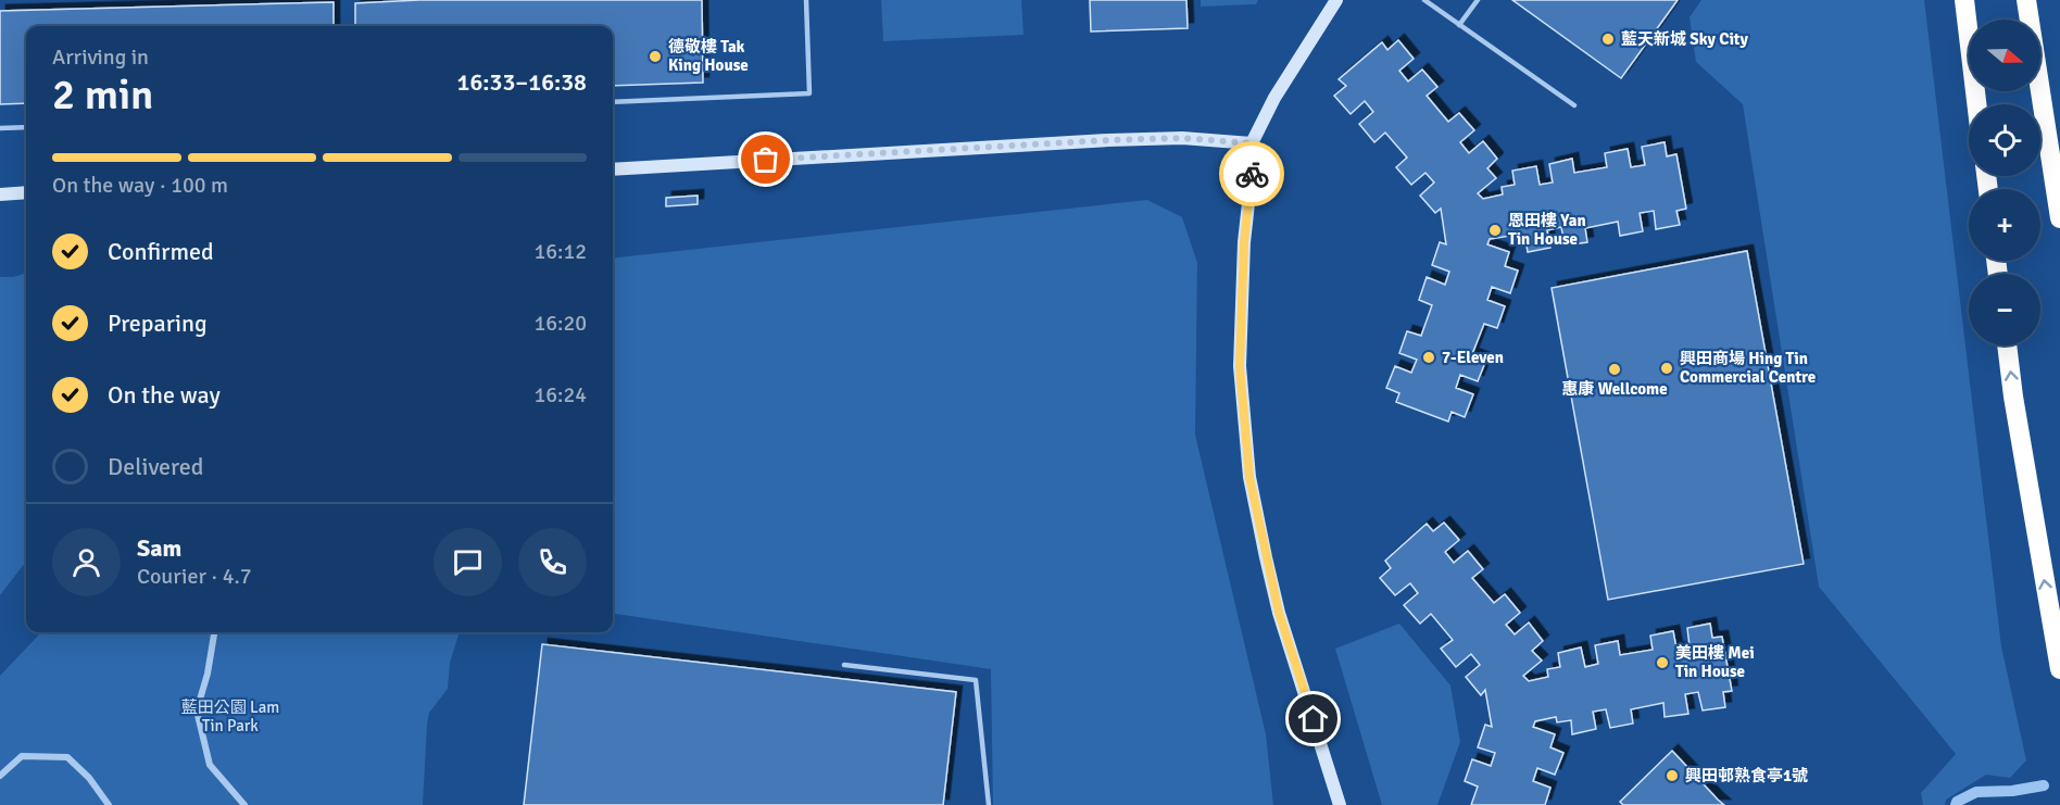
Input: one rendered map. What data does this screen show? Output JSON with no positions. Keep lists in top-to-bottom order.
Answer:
{
  "parks": ["藍田公園 Lam Tin Park"],
  "places": [
    "藍天新城 Sky City",
    "德敬樓 Tak King House",
    "恩田樓 Yan Tin House",
    "7-Eleven",
    "興田商場 Hing Tin Commercial Centre",
    "惠康 Wellcome",
    "美田樓 Mei Tin House",
    "興田邨熟食亭1號"
  ],
  "north": "right",
  "page": {
    "map_buttons": ["+", "−"],
    "heading": ["2 min", "Arriving in", "16:33–16:38"],
    "panel": ["Sam", "Courier · 4.7"],
    "bar": "On the way · 100 m",
    "list": [
      ["Confirmed", "16:12"],
      ["Preparing", "16:20"],
      ["On the way", "16:24"],
      "Delivered"
    ]
  }
}
